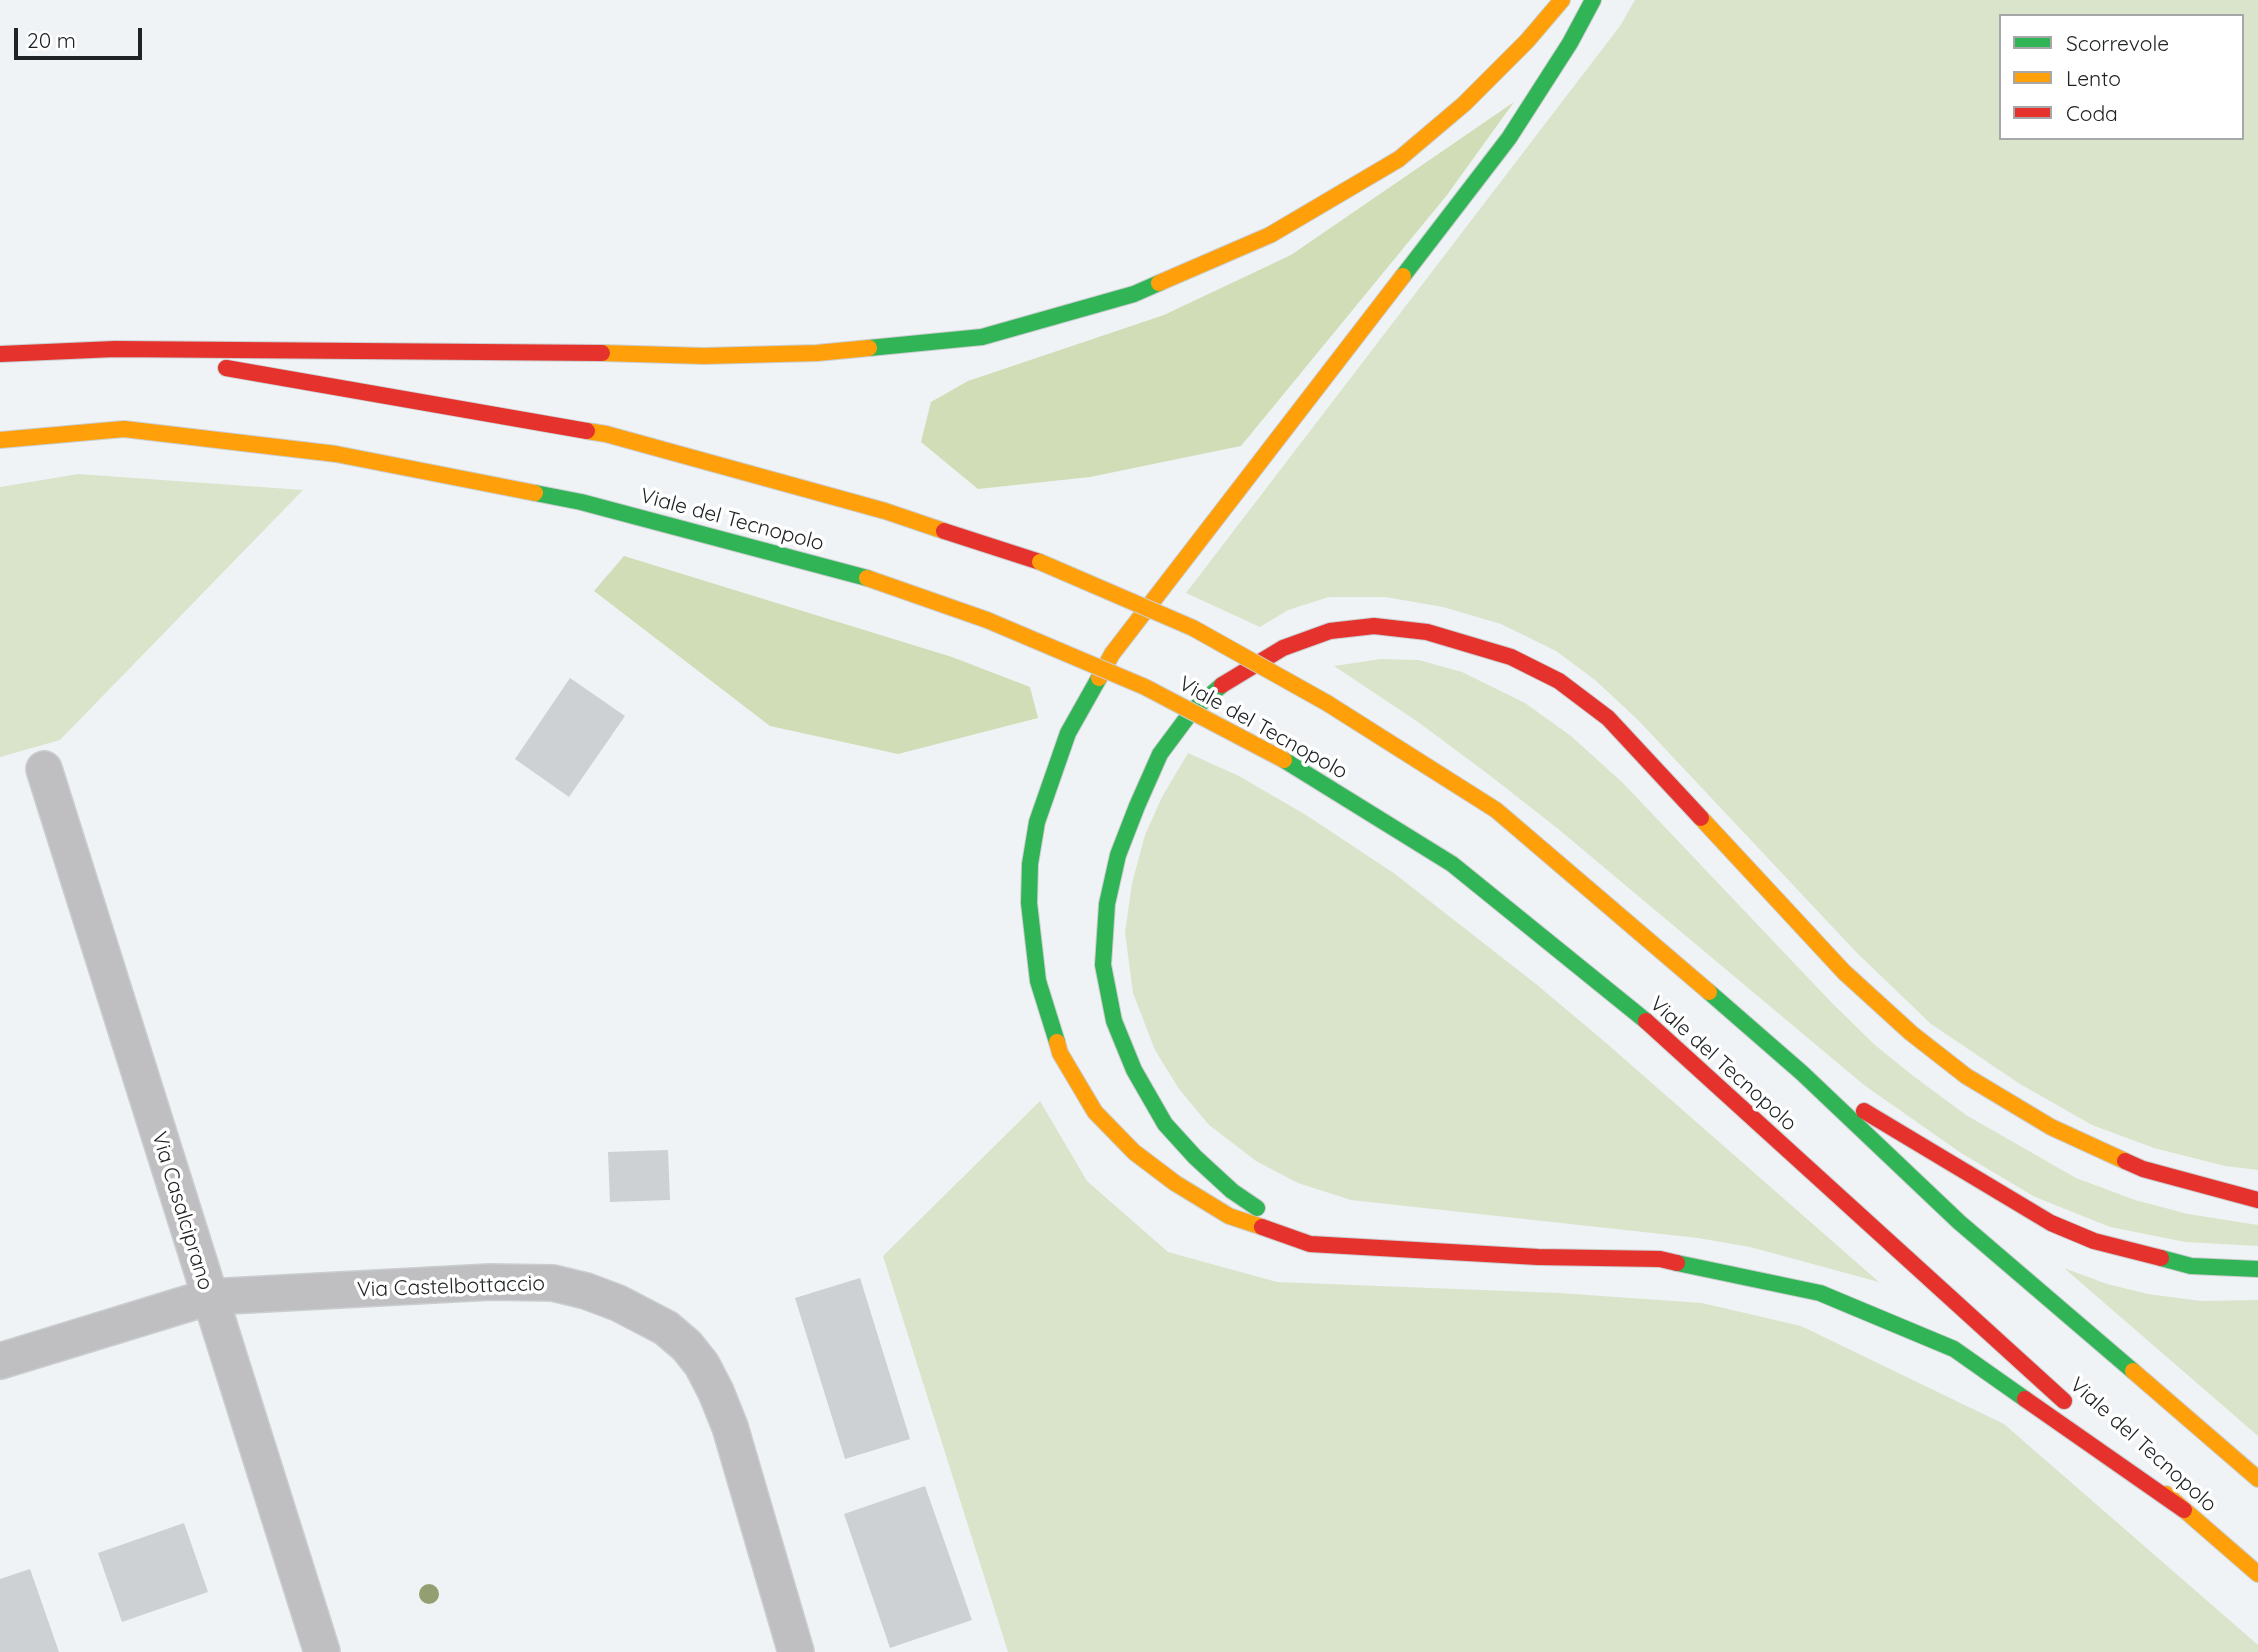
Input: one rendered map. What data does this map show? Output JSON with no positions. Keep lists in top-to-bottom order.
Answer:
{
  "streets": {
    "highway": ["Viale del Tecnopolo"],
    "street": ["Via Casalciprano", "Via Castelbottaccio"]
  },
  "crossings": [
    ["Via Casalciprano", "Via Castelbottaccio"]
  ],
  "legend": ["Scorrevole", "Lento", "Coda"],
  "scale_bar": "20 m"
}
